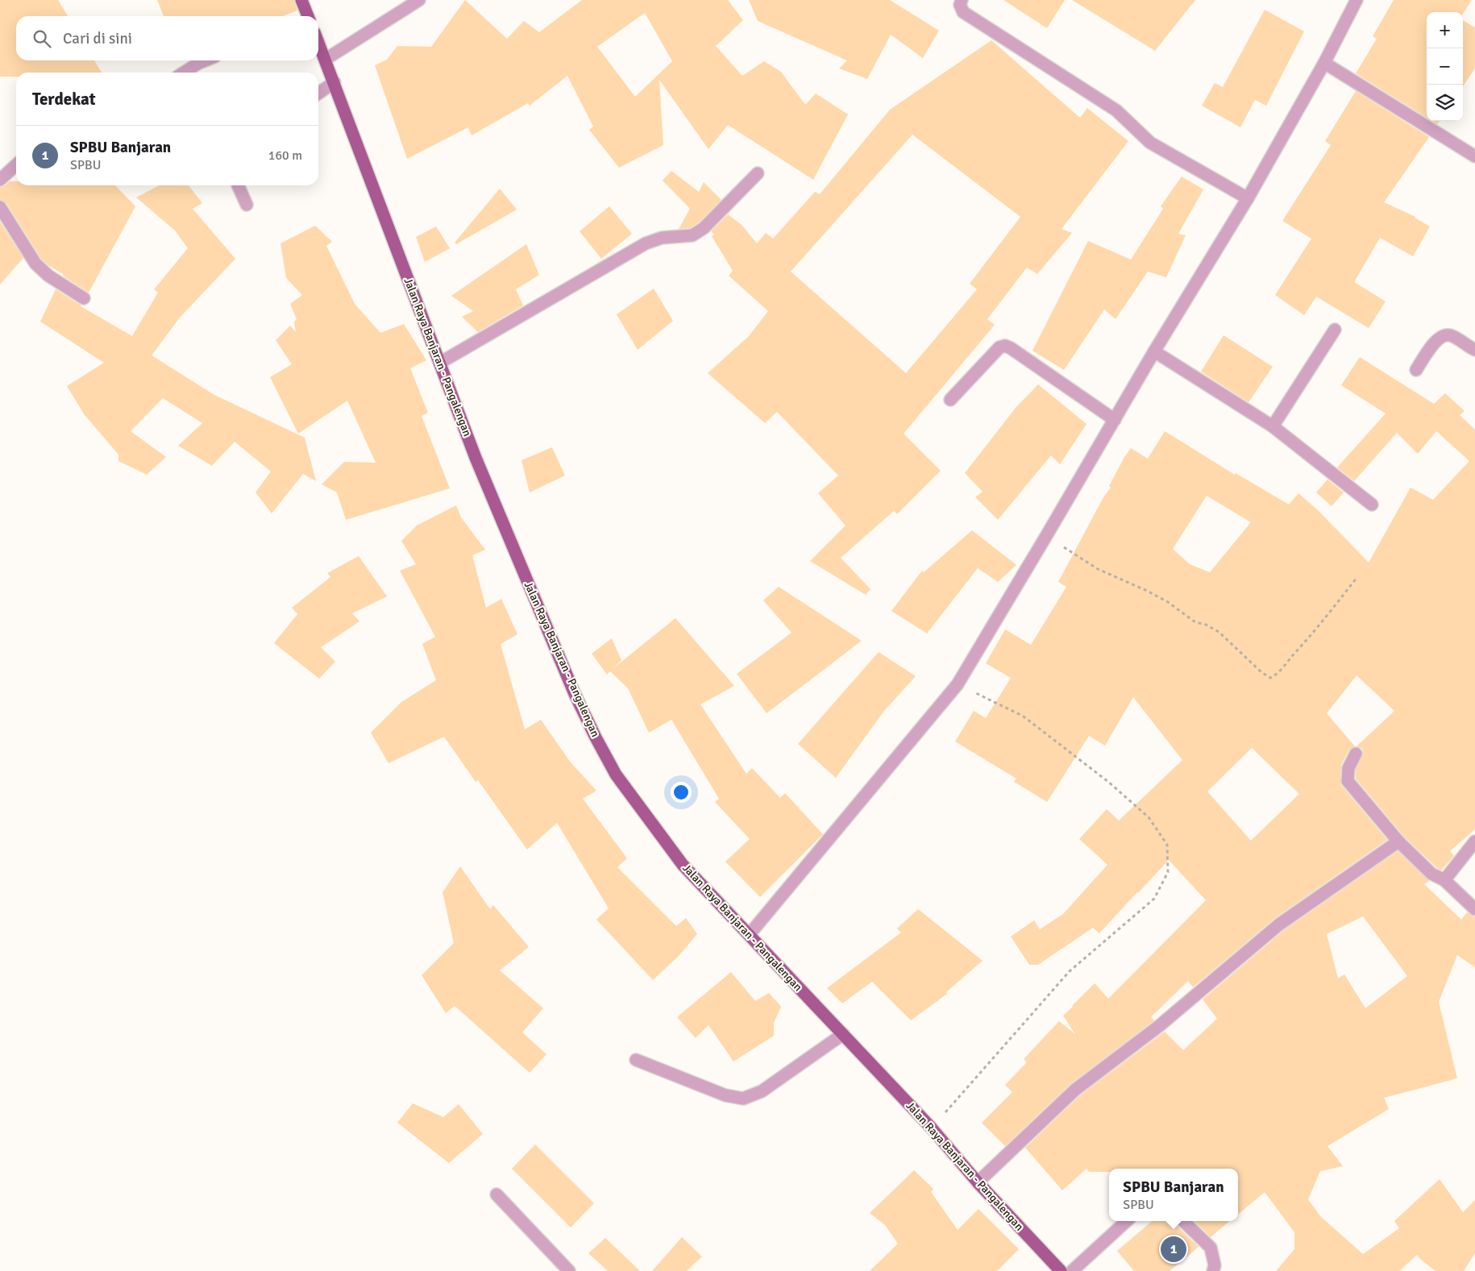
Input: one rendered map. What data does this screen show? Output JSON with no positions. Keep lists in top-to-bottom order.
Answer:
{
  "streets": {
    "main road": ["Jalan Raya Banjaran - Pangalengan"]
  },
  "page": {
    "map_buttons": ["+", "−"],
    "search": "Cari di sini",
    "heading": "Terdekat",
    "list": [
      {
        "mark": "1",
        "name": "SPBU Banjaran",
        "note": "SPBU",
        "value": "160 m"
      }
    ],
    "popup": ["SPBU Banjaran", "SPBU"],
    "pins": "1"
  }
}
